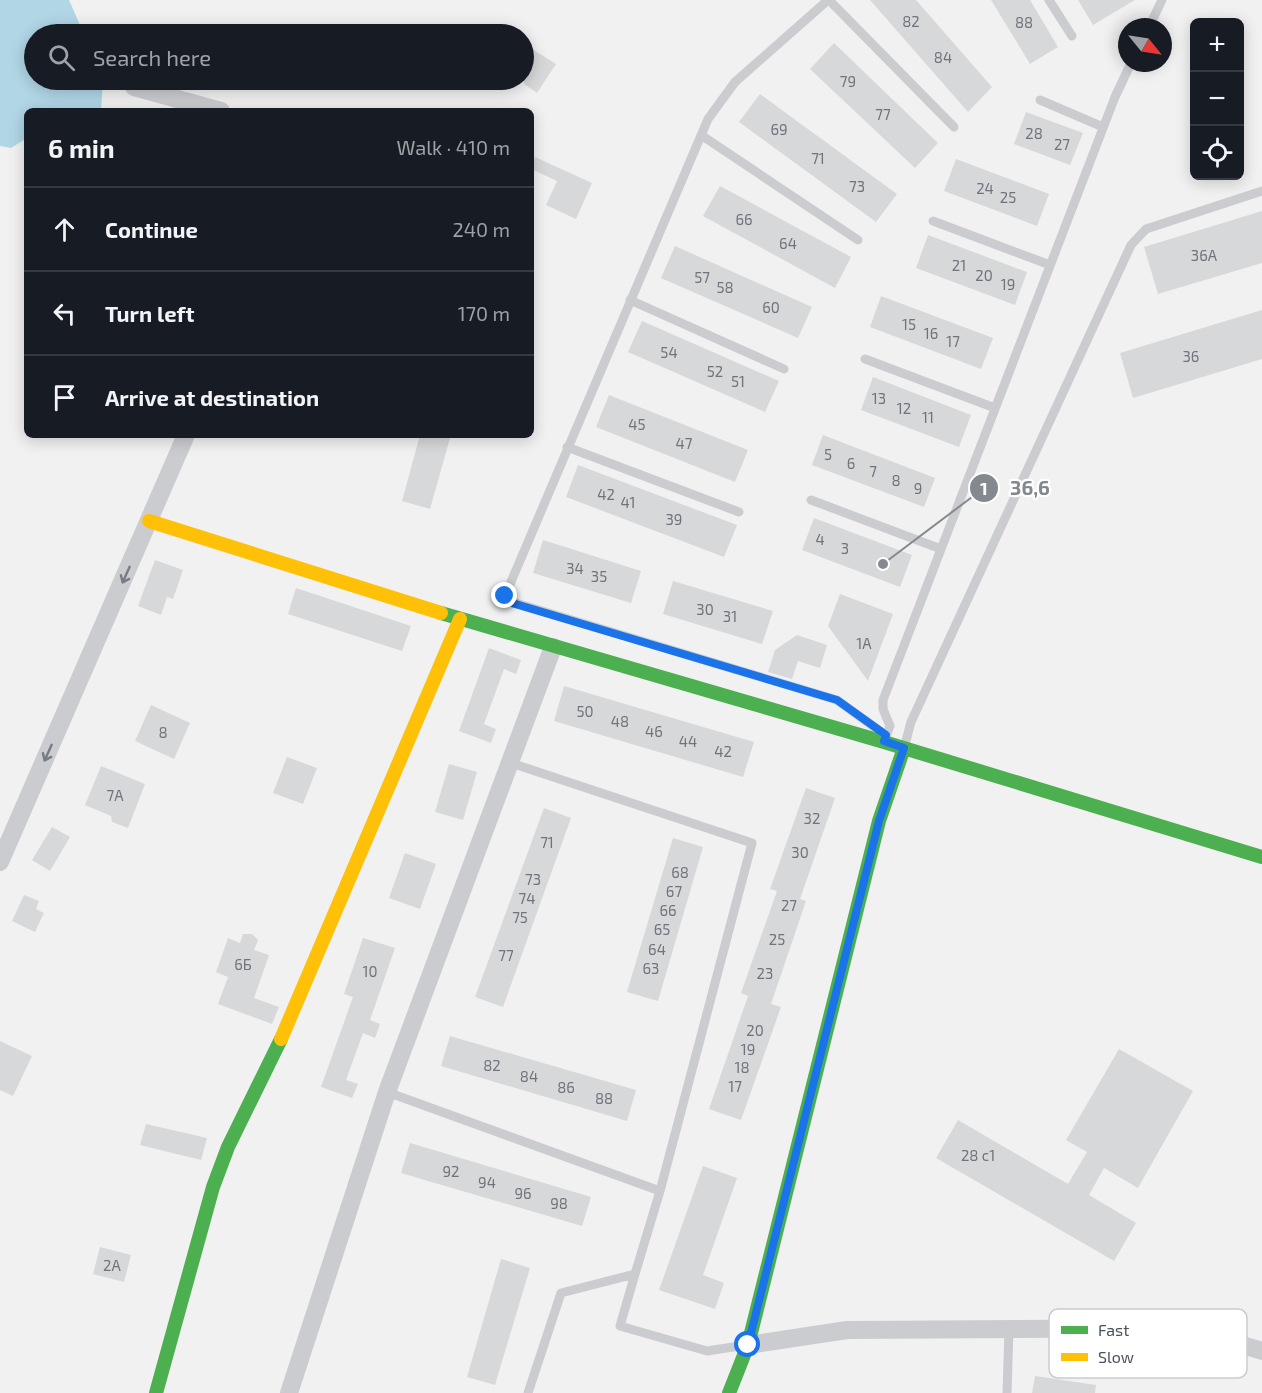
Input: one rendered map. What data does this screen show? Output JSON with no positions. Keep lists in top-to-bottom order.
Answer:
{
  "places": ["36,6"],
  "house_numbers": [
    "82",
    "88",
    "84",
    "79",
    "77",
    "69",
    "28",
    "27",
    "71",
    "73",
    "24",
    "25",
    "66",
    "64",
    "36А",
    "21",
    "20",
    "57",
    "19",
    "58",
    "60",
    "15",
    "16",
    "17",
    "54",
    "36",
    "52",
    "51",
    "13",
    "12",
    "11",
    "45",
    "47",
    "5",
    "6",
    "7",
    "8",
    "9",
    "42",
    "41",
    "39",
    "4",
    "3",
    "34",
    "35",
    "30",
    "31",
    "1А",
    "50",
    "48",
    "46",
    "8",
    "44",
    "42",
    "7А",
    "32",
    "71",
    "30",
    "68",
    "73",
    "67",
    "74",
    "27",
    "66",
    "75",
    "65",
    "25",
    "64",
    "77",
    "6Б",
    "63",
    "10",
    "23",
    "20",
    "19",
    "82",
    "18",
    "84",
    "17",
    "86",
    "88",
    "28 с1",
    "92",
    "94",
    "96",
    "98",
    "2А"
  ],
  "legend": ["Fast", "Slow"],
  "north": "bottom right",
  "page": {
    "map_buttons": ["+", "−"],
    "search": "Search here",
    "heading": ["6 min", "Walk · 410 m"],
    "list": [
      ["Continue", "240 m"],
      ["Turn left", "170 m"],
      "Arrive at destination"
    ]
  }
}
